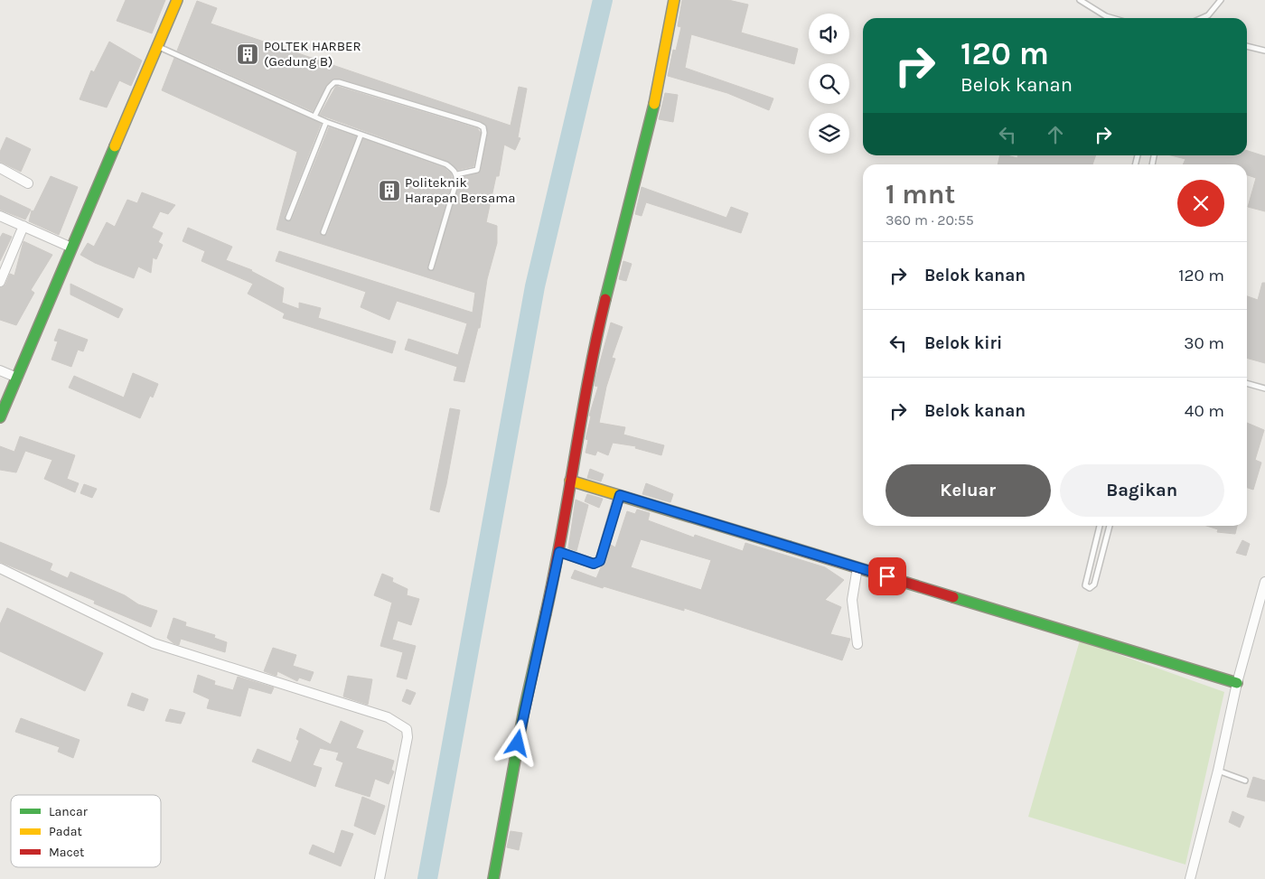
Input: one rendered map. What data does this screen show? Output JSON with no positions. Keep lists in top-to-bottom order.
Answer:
{
  "places": {
    "building": ["POLTEK HARBER (Gedung B)", "Politeknik Harapan Bersama"]
  },
  "legend": ["Lancar", "Padat", "Macet"],
  "page": {
    "turn": ["120 m", "Belok kanan"],
    "heading": ["1 mnt", "360 m · 20:55"],
    "list": [
      {
        "name": "Belok kanan",
        "value": "120 m"
      },
      {
        "name": "Belok kiri",
        "value": "30 m"
      },
      {
        "name": "Belok kanan",
        "value": "40 m"
      }
    ],
    "buttons": ["Keluar", "Bagikan"]
  }
}
